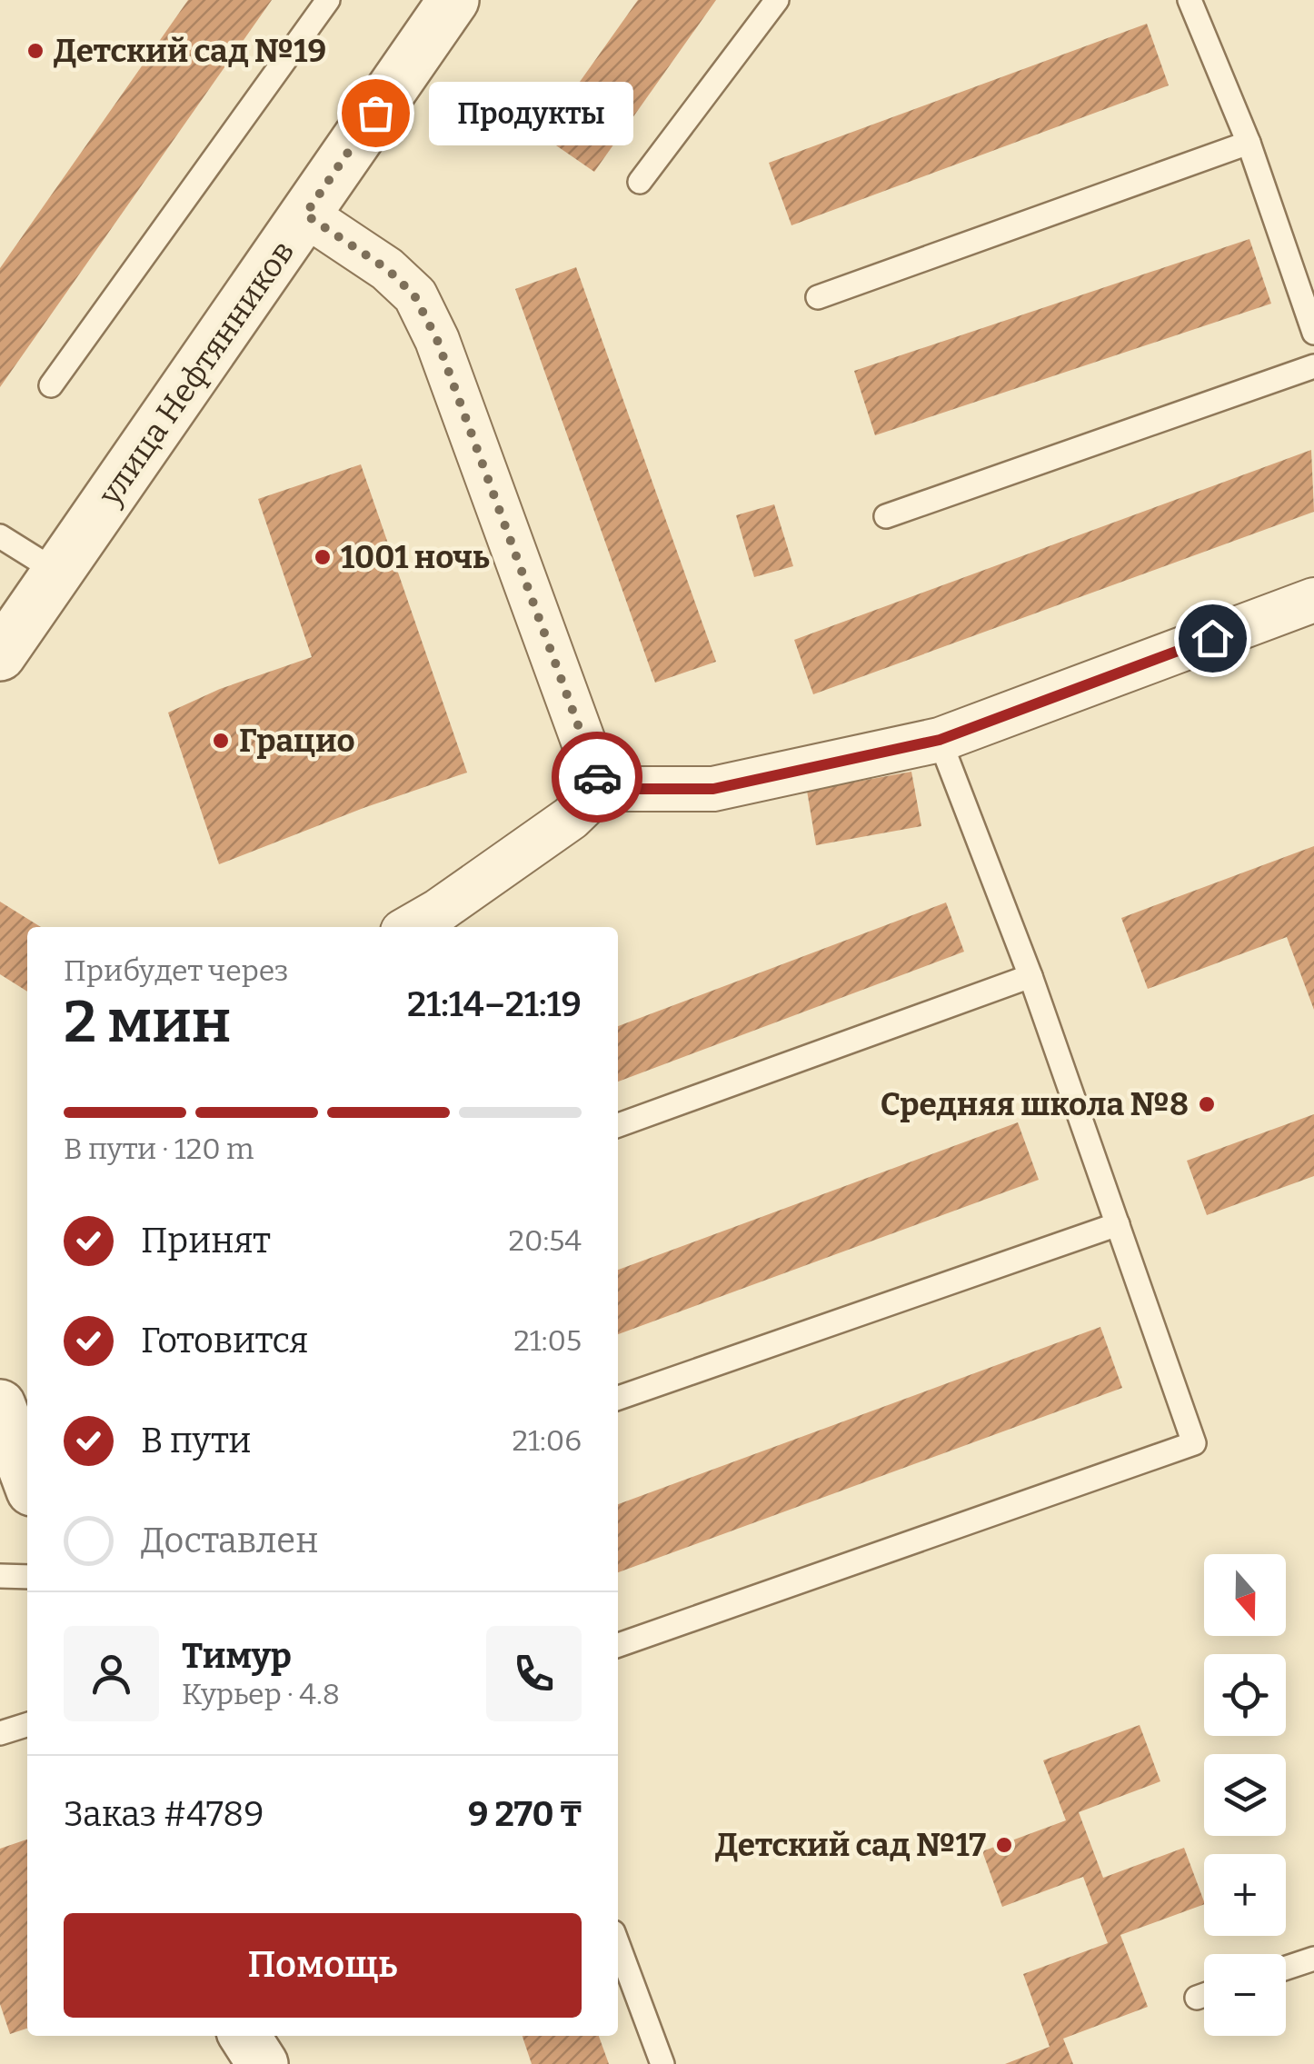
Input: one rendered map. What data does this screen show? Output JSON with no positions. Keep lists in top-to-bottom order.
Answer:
{
  "streets": {
    "street": ["улица Нефтянников"]
  },
  "places": [
    "Детский сад №19",
    "Продукты",
    "1001 ночь",
    "Грацио",
    "Средняя школа №8",
    "Детский сад №17"
  ],
  "north": "bottom",
  "page": {
    "bubble": "Продукты",
    "heading": ["2 мин", "Прибудет через", "21:14–21:19"],
    "panel": [
      "Тимур",
      "Курьер · 4.8",
      "Заказ #4789",
      "9 270 ₸"
    ],
    "bar": "В пути · 120 m",
    "list": [
      ["Принят", "20:54"],
      ["Готовится", "21:05"],
      ["В пути", "21:06"],
      "Доставлен"
    ],
    "map_buttons": ["+", "−"],
    "buttons": "Помощь"
  }
}
